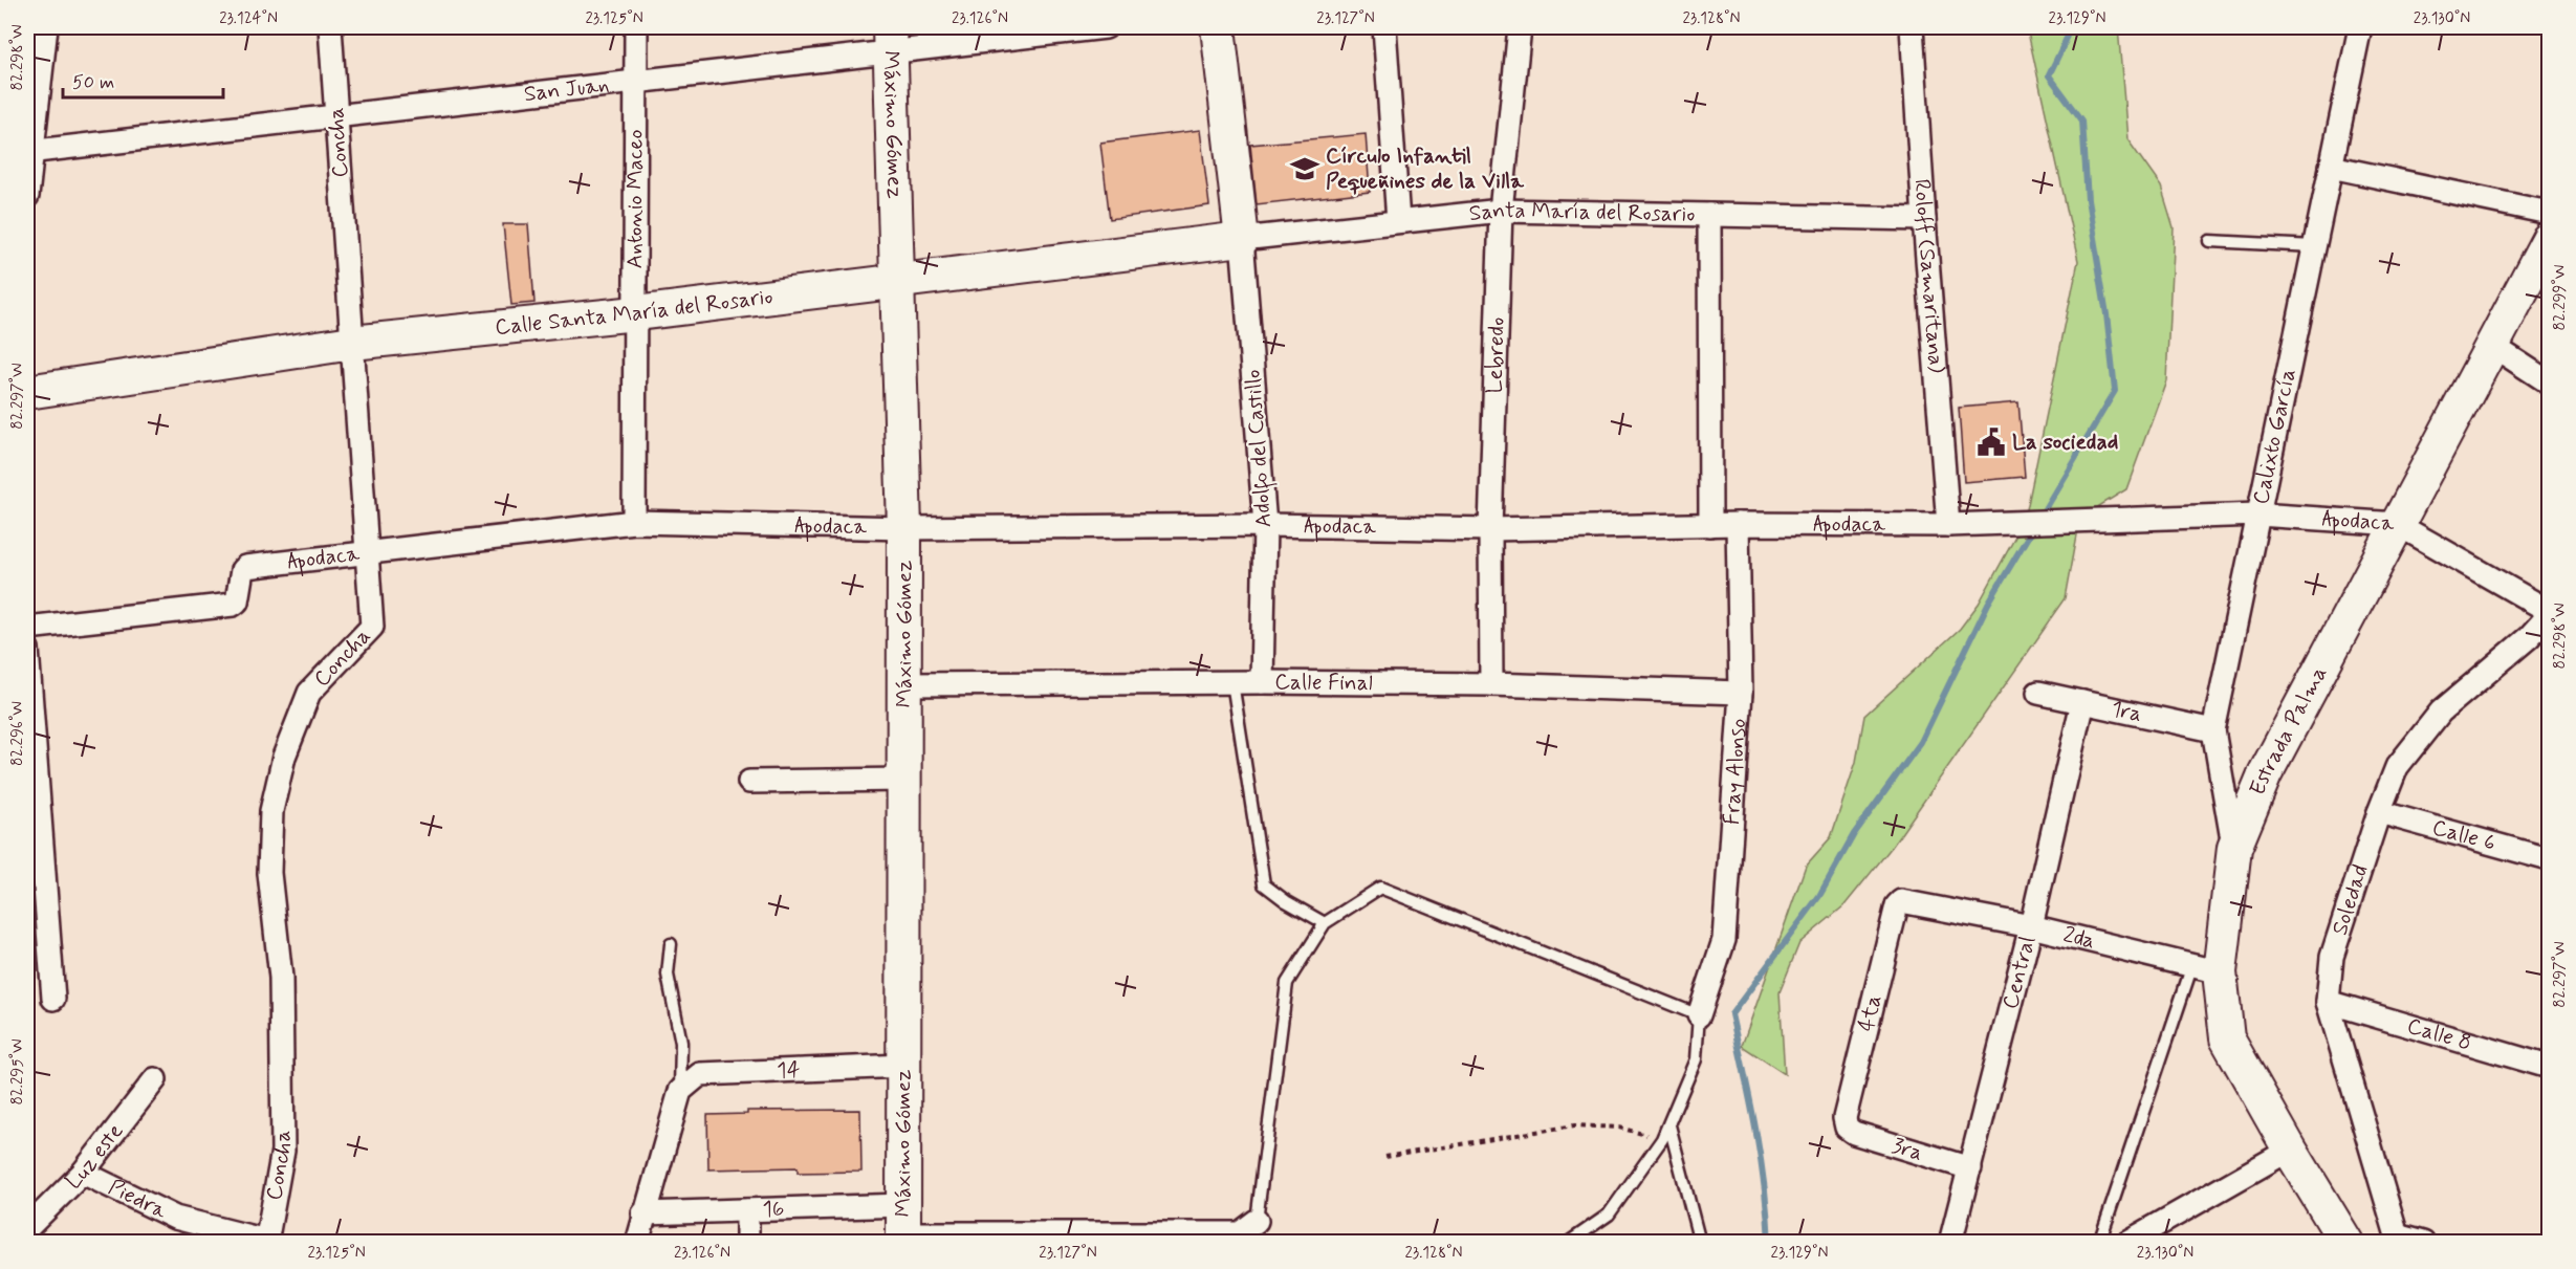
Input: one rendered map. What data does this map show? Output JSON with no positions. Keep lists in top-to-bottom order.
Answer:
{
  "streets": {
    "street": [
      "San Juan",
      "Máximo Gómez",
      "Concha",
      "Antonio Maceo",
      "Santa María del Rosario",
      "Roloff (Samaritana)",
      "Calle Santa María del Rosario",
      "Lebredo",
      "Calixto García",
      "Adolfo del Castillo",
      "Apodaca",
      "Calle Final",
      "1ra",
      "Estrada Palma",
      "Fray Alonso",
      "Calle 6",
      "Soledad",
      "2da",
      "Central",
      "4ta",
      "Calle 8",
      "14",
      "3ra",
      "Luz este",
      "Piedra",
      "16"
    ]
  },
  "crossings": [
    ["San Juan", "Máximo Gómez"],
    ["San Juan", "Concha"],
    ["San Juan", "Antonio Maceo"],
    ["Máximo Gómez", "Calle Santa María del Rosario"],
    ["Máximo Gómez", "Apodaca"],
    ["Máximo Gómez", "Calle Final"],
    ["Máximo Gómez", "14"],
    ["Máximo Gómez", "16"],
    ["Concha", "Calle Santa María del Rosario"],
    ["Concha", "Apodaca"],
    ["Concha", "Piedra"],
    ["Antonio Maceo", "Calle Santa María del Rosario"],
    ["Antonio Maceo", "Apodaca"],
    ["Santa María del Rosario", "Roloff (Samaritana)"],
    ["Santa María del Rosario", "Calle Santa María del Rosario"],
    ["Santa María del Rosario", "Lebredo"],
    ["Santa María del Rosario", "Adolfo del Castillo"],
    ["Roloff (Samaritana)", "Apodaca"],
    ["Calle Santa María del Rosario", "Adolfo del Castillo"],
    ["Lebredo", "Apodaca"],
    ["Lebredo", "Calle Final"],
    ["Calixto García", "Apodaca"],
    ["Calixto García", "1ra"],
    ["Calixto García", "Estrada Palma"],
    ["Adolfo del Castillo", "Apodaca"],
    ["Adolfo del Castillo", "Calle Final"],
    ["Apodaca", "Estrada Palma"],
    ["Apodaca", "Fray Alonso"],
    ["Apodaca", "Soledad"],
    ["Calle Final", "Fray Alonso"],
    ["1ra", "Central"],
    ["Estrada Palma", "2da"],
    ["Calle 6", "Soledad"],
    ["Soledad", "Calle 8"],
    ["2da", "Central"],
    ["2da", "4ta"],
    ["Central", "3ra"],
    ["4ta", "3ra"],
    ["Luz este", "Piedra"]
  ],
  "places": {
    "school or university": ["Círculo Infantil Pequeñines de la Villa"],
    "public building": ["La sociedad"]
  },
  "scale_bar": "50 m",
  "coordinates": [
    "23.124°N",
    "23.125°N",
    "23.126°N",
    "23.127°N",
    "23.128°N",
    "23.129°N",
    "23.130°N",
    "82.298°W",
    "82.299°W",
    "82.297°W",
    "82.296°W",
    "82.295°W"
  ]
}
